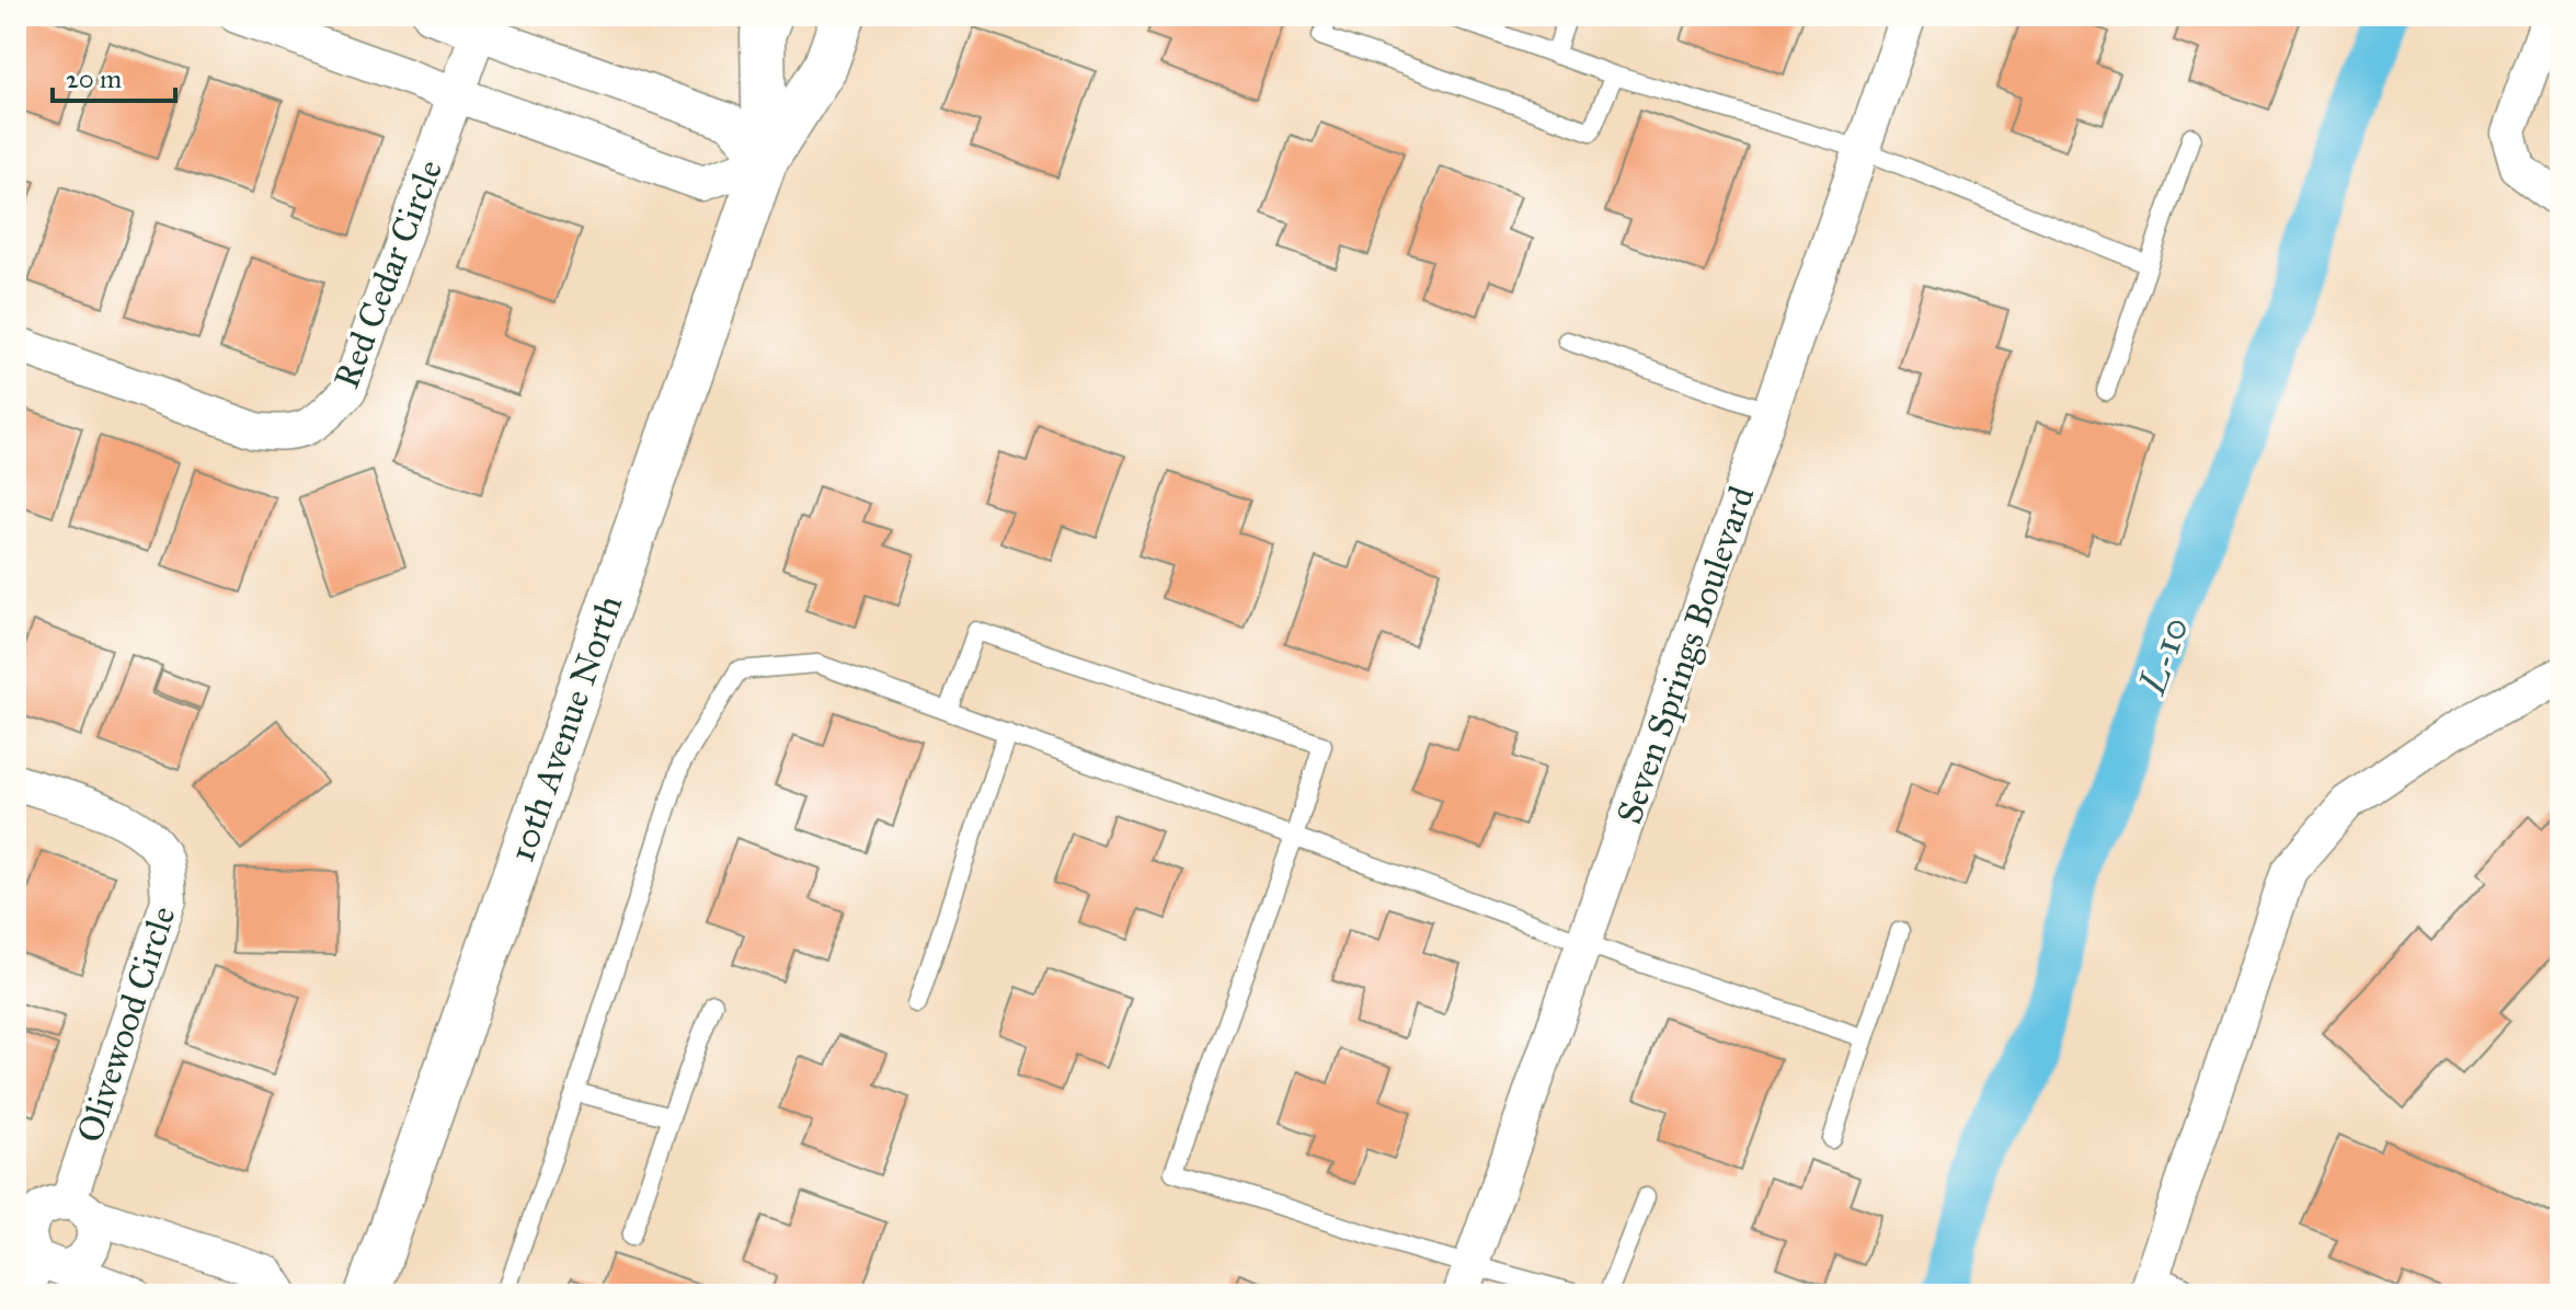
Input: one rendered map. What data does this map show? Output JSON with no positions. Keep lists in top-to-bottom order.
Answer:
{
  "streets": {
    "street": [
      "Red Cedar Circle",
      "Seven Springs Boulevard",
      "10th Avenue North",
      "Olivewood Circle"
    ]
  },
  "water": ["L-10"],
  "scale_bar": "20 m"
}
